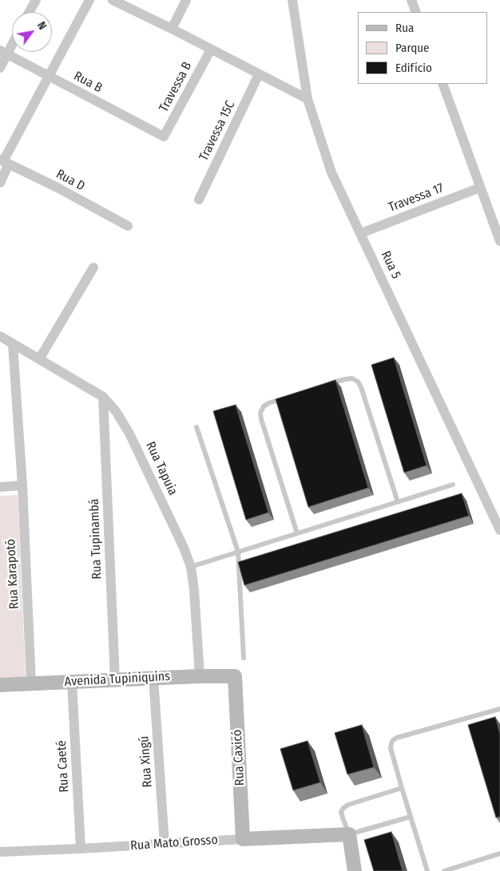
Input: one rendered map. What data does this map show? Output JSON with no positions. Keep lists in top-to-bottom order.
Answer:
{
  "streets": {
    "street": [
      "Rua B",
      "Travessa B",
      "Travessa 15C",
      "Rua D",
      "Travessa 17",
      "Rua 5",
      "Rua Tapuia",
      "Rua Tupinambá",
      "Rua Karapotó",
      "Avenida Tupiniquins",
      "Rua Caxicó",
      "Rua Xingú",
      "Rua Caeté",
      "Rua Mato Grosso"
    ]
  },
  "crossings": [
    ["Rua B", "Travessa B"],
    ["Travessa 17", "Rua 5"],
    ["Rua Tapuia", "Rua Tupinambá"],
    ["Rua Tapuia", "Rua Karapotó"],
    ["Rua Tapuia", "Avenida Tupiniquins"],
    ["Rua Tupinambá", "Avenida Tupiniquins"],
    ["Rua Karapotó", "Avenida Tupiniquins"],
    ["Avenida Tupiniquins", "Rua Caxicó"],
    ["Avenida Tupiniquins", "Rua Xingú"],
    ["Avenida Tupiniquins", "Rua Caeté"],
    ["Rua Caxicó", "Rua Mato Grosso"],
    ["Rua Xingú", "Rua Mato Grosso"],
    ["Rua Caeté", "Rua Mato Grosso"]
  ],
  "legend": ["Rua", "Parque", "Edifício"],
  "north": "top right"
}
